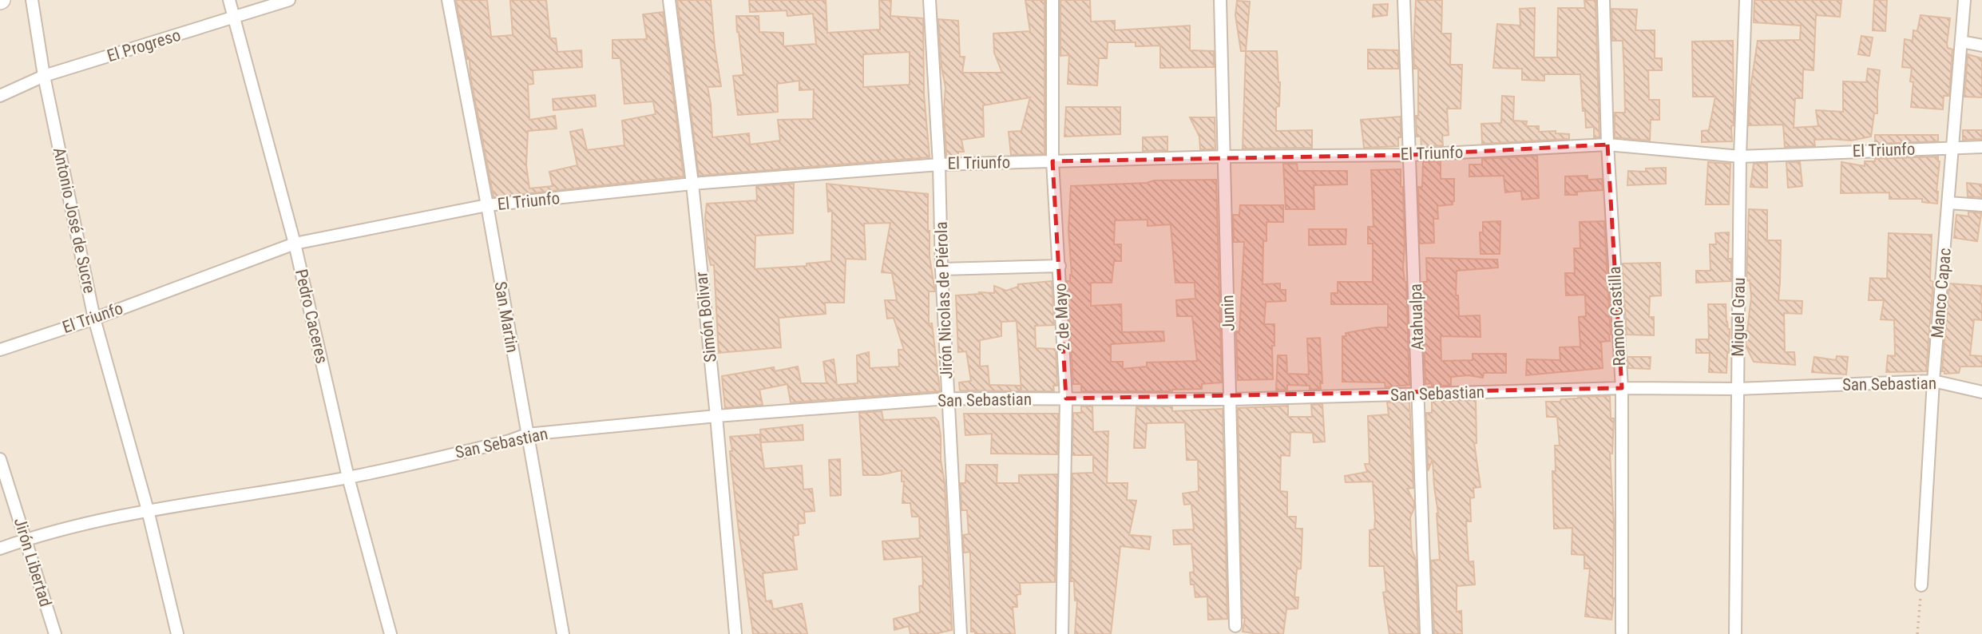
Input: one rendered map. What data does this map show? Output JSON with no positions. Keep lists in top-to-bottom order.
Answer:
{
  "streets": {
    "street": [
      "El Progreso",
      "El Triunfo",
      "Antonio José de Sucre",
      "Manco Capac",
      "Jirón Nicolas de Piérola",
      "Junin",
      "Pedro Caceres",
      "Ramon Castilla",
      "San Martin",
      "Simón Bolivar",
      "2 de Mayo",
      "Atahualpa",
      "Miguel Grau",
      "San Sebastian",
      "Jirón Libertad"
    ]
  },
  "crossings": [
    ["El Progreso", "Antonio José de Sucre"],
    ["El Progreso", "Pedro Caceres"],
    ["El Triunfo", "Antonio José de Sucre"],
    ["El Triunfo", "Manco Capac"],
    ["El Triunfo", "Jirón Nicolas de Piérola"],
    ["El Triunfo", "Junin"],
    ["El Triunfo", "Pedro Caceres"],
    ["El Triunfo", "Ramon Castilla"],
    ["El Triunfo", "San Martin"],
    ["El Triunfo", "Simón Bolivar"],
    ["El Triunfo", "2 de Mayo"],
    ["El Triunfo", "Atahualpa"],
    ["El Triunfo", "Miguel Grau"],
    ["Antonio José de Sucre", "San Sebastian"],
    ["Manco Capac", "San Sebastian"],
    ["Jirón Nicolas de Piérola", "San Sebastian"],
    ["Junin", "San Sebastian"],
    ["Pedro Caceres", "San Sebastian"],
    ["Ramon Castilla", "San Sebastian"],
    ["San Martin", "San Sebastian"],
    ["Simón Bolivar", "San Sebastian"],
    ["2 de Mayo", "San Sebastian"],
    ["Atahualpa", "San Sebastian"],
    ["Miguel Grau", "San Sebastian"],
    ["San Sebastian", "Jirón Libertad"]
  ]
}
